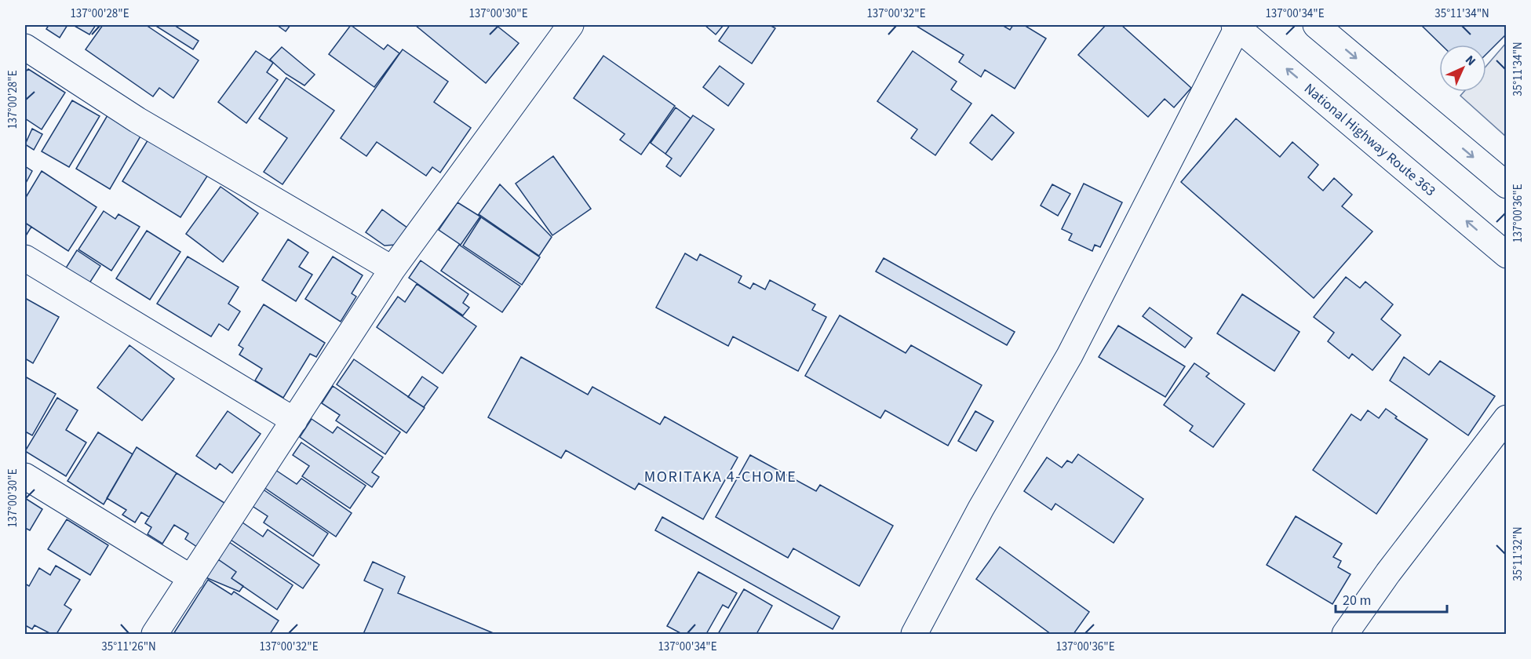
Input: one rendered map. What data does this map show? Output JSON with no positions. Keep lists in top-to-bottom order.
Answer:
{
  "streets": {
    "main road": ["National Highway Route 363"]
  },
  "districts": ["MORITAKA 4-CHOME"],
  "scale_bar": "20 m",
  "north": "top right",
  "coordinates": [
    "137°00'28\"E",
    "137°00'30\"E",
    "137°00'32\"E",
    "137°00'34\"E",
    "35°11'34\"N",
    "137°00'36\"E",
    "35°11'32\"N",
    "35°11'26\"N"
  ]
}
